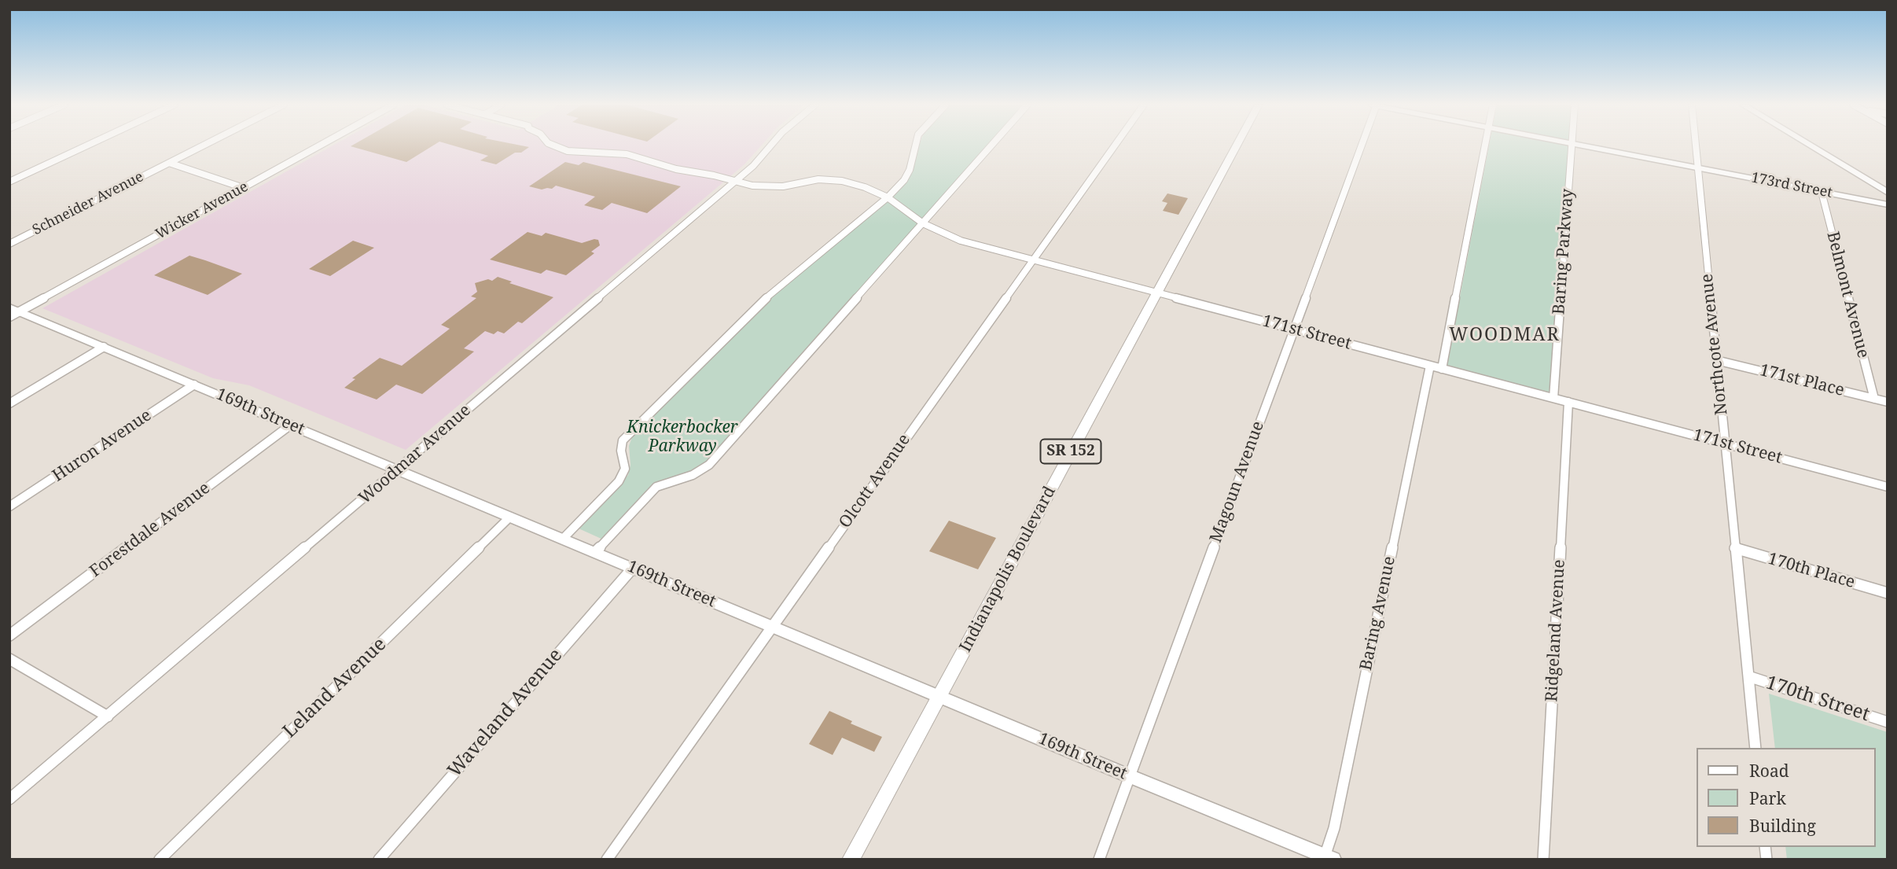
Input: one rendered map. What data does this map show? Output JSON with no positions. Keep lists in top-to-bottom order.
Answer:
{
  "streets": {
    "main road": ["SR 152", "Indianapolis Boulevard"],
    "street": [
      "173rd Street",
      "Schneider Avenue",
      "Wicker Avenue",
      "Baring Parkway",
      "Belmont Avenue",
      "171st Street",
      "Northcote Avenue",
      "171st Place",
      "169th Street",
      "Huron Avenue",
      "Woodmar Avenue",
      "Olcott Avenue",
      "Magoun Avenue",
      "Forestdale Avenue",
      "170th Place",
      "Baring Avenue",
      "Ridgeland Avenue",
      "Leland Avenue",
      "170th Street",
      "Waveland Avenue"
    ]
  },
  "crossings": [
    ["173rd Street", "Belmont Avenue"],
    ["173rd Street", "Northcote Avenue"],
    ["Wicker Avenue", "169th Street"],
    ["Baring Parkway", "171st Street"],
    ["Belmont Avenue", "171st Place"],
    ["171st Street", "Northcote Avenue"],
    ["171st Street", "Woodmar Avenue"],
    ["171st Street", "Olcott Avenue"],
    ["171st Street", "Magoun Avenue"],
    ["171st Street", "Indianapolis Boulevard"],
    ["171st Street", "Baring Avenue"],
    ["171st Street", "Ridgeland Avenue"],
    ["Northcote Avenue", "171st Place"],
    ["Northcote Avenue", "170th Place"],
    ["Northcote Avenue", "170th Street"],
    ["169th Street", "Huron Avenue"],
    ["169th Street", "Woodmar Avenue"],
    ["169th Street", "Olcott Avenue"],
    ["169th Street", "Magoun Avenue"],
    ["169th Street", "Forestdale Avenue"],
    ["169th Street", "Indianapolis Boulevard"],
    ["169th Street", "Baring Avenue"],
    ["169th Street", "Leland Avenue"],
    ["169th Street", "Waveland Avenue"]
  ],
  "districts": ["WOODMAR"],
  "parks": ["Knickerbocker Parkway"],
  "legend": ["Road", "Park", "Building"]
}
